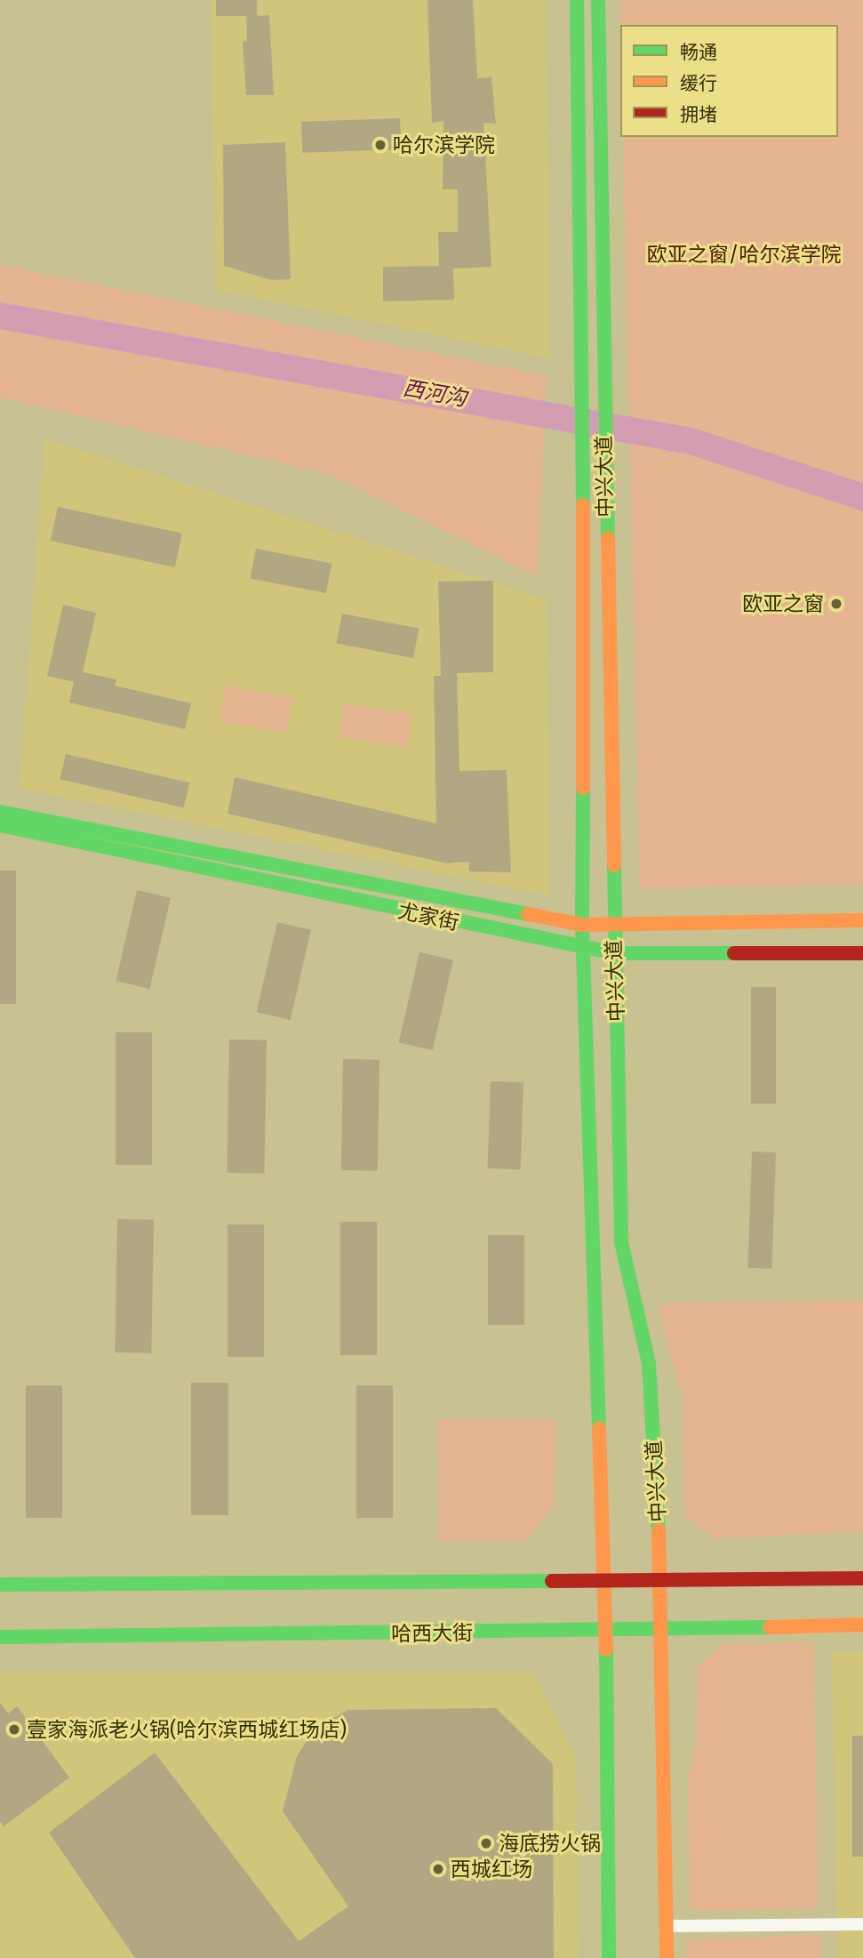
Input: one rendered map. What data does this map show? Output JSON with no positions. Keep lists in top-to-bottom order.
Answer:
{
  "streets": {
    "main road": ["中兴大道", "尤家街", "哈西大街"]
  },
  "crossings": [
    ["中兴大道", "尤家街"],
    ["中兴大道", "哈西大街"]
  ],
  "water": ["西河沟"],
  "parks": ["欧亚之窗/哈尔滨学院"],
  "places": [
    "哈尔滨学院",
    "欧亚之窗",
    "壹家海派老火锅(哈尔滨西城红场店)",
    "海底捞火锅",
    "西城红场"
  ],
  "legend": ["畅通", "缓行", "拥堵"]
}
